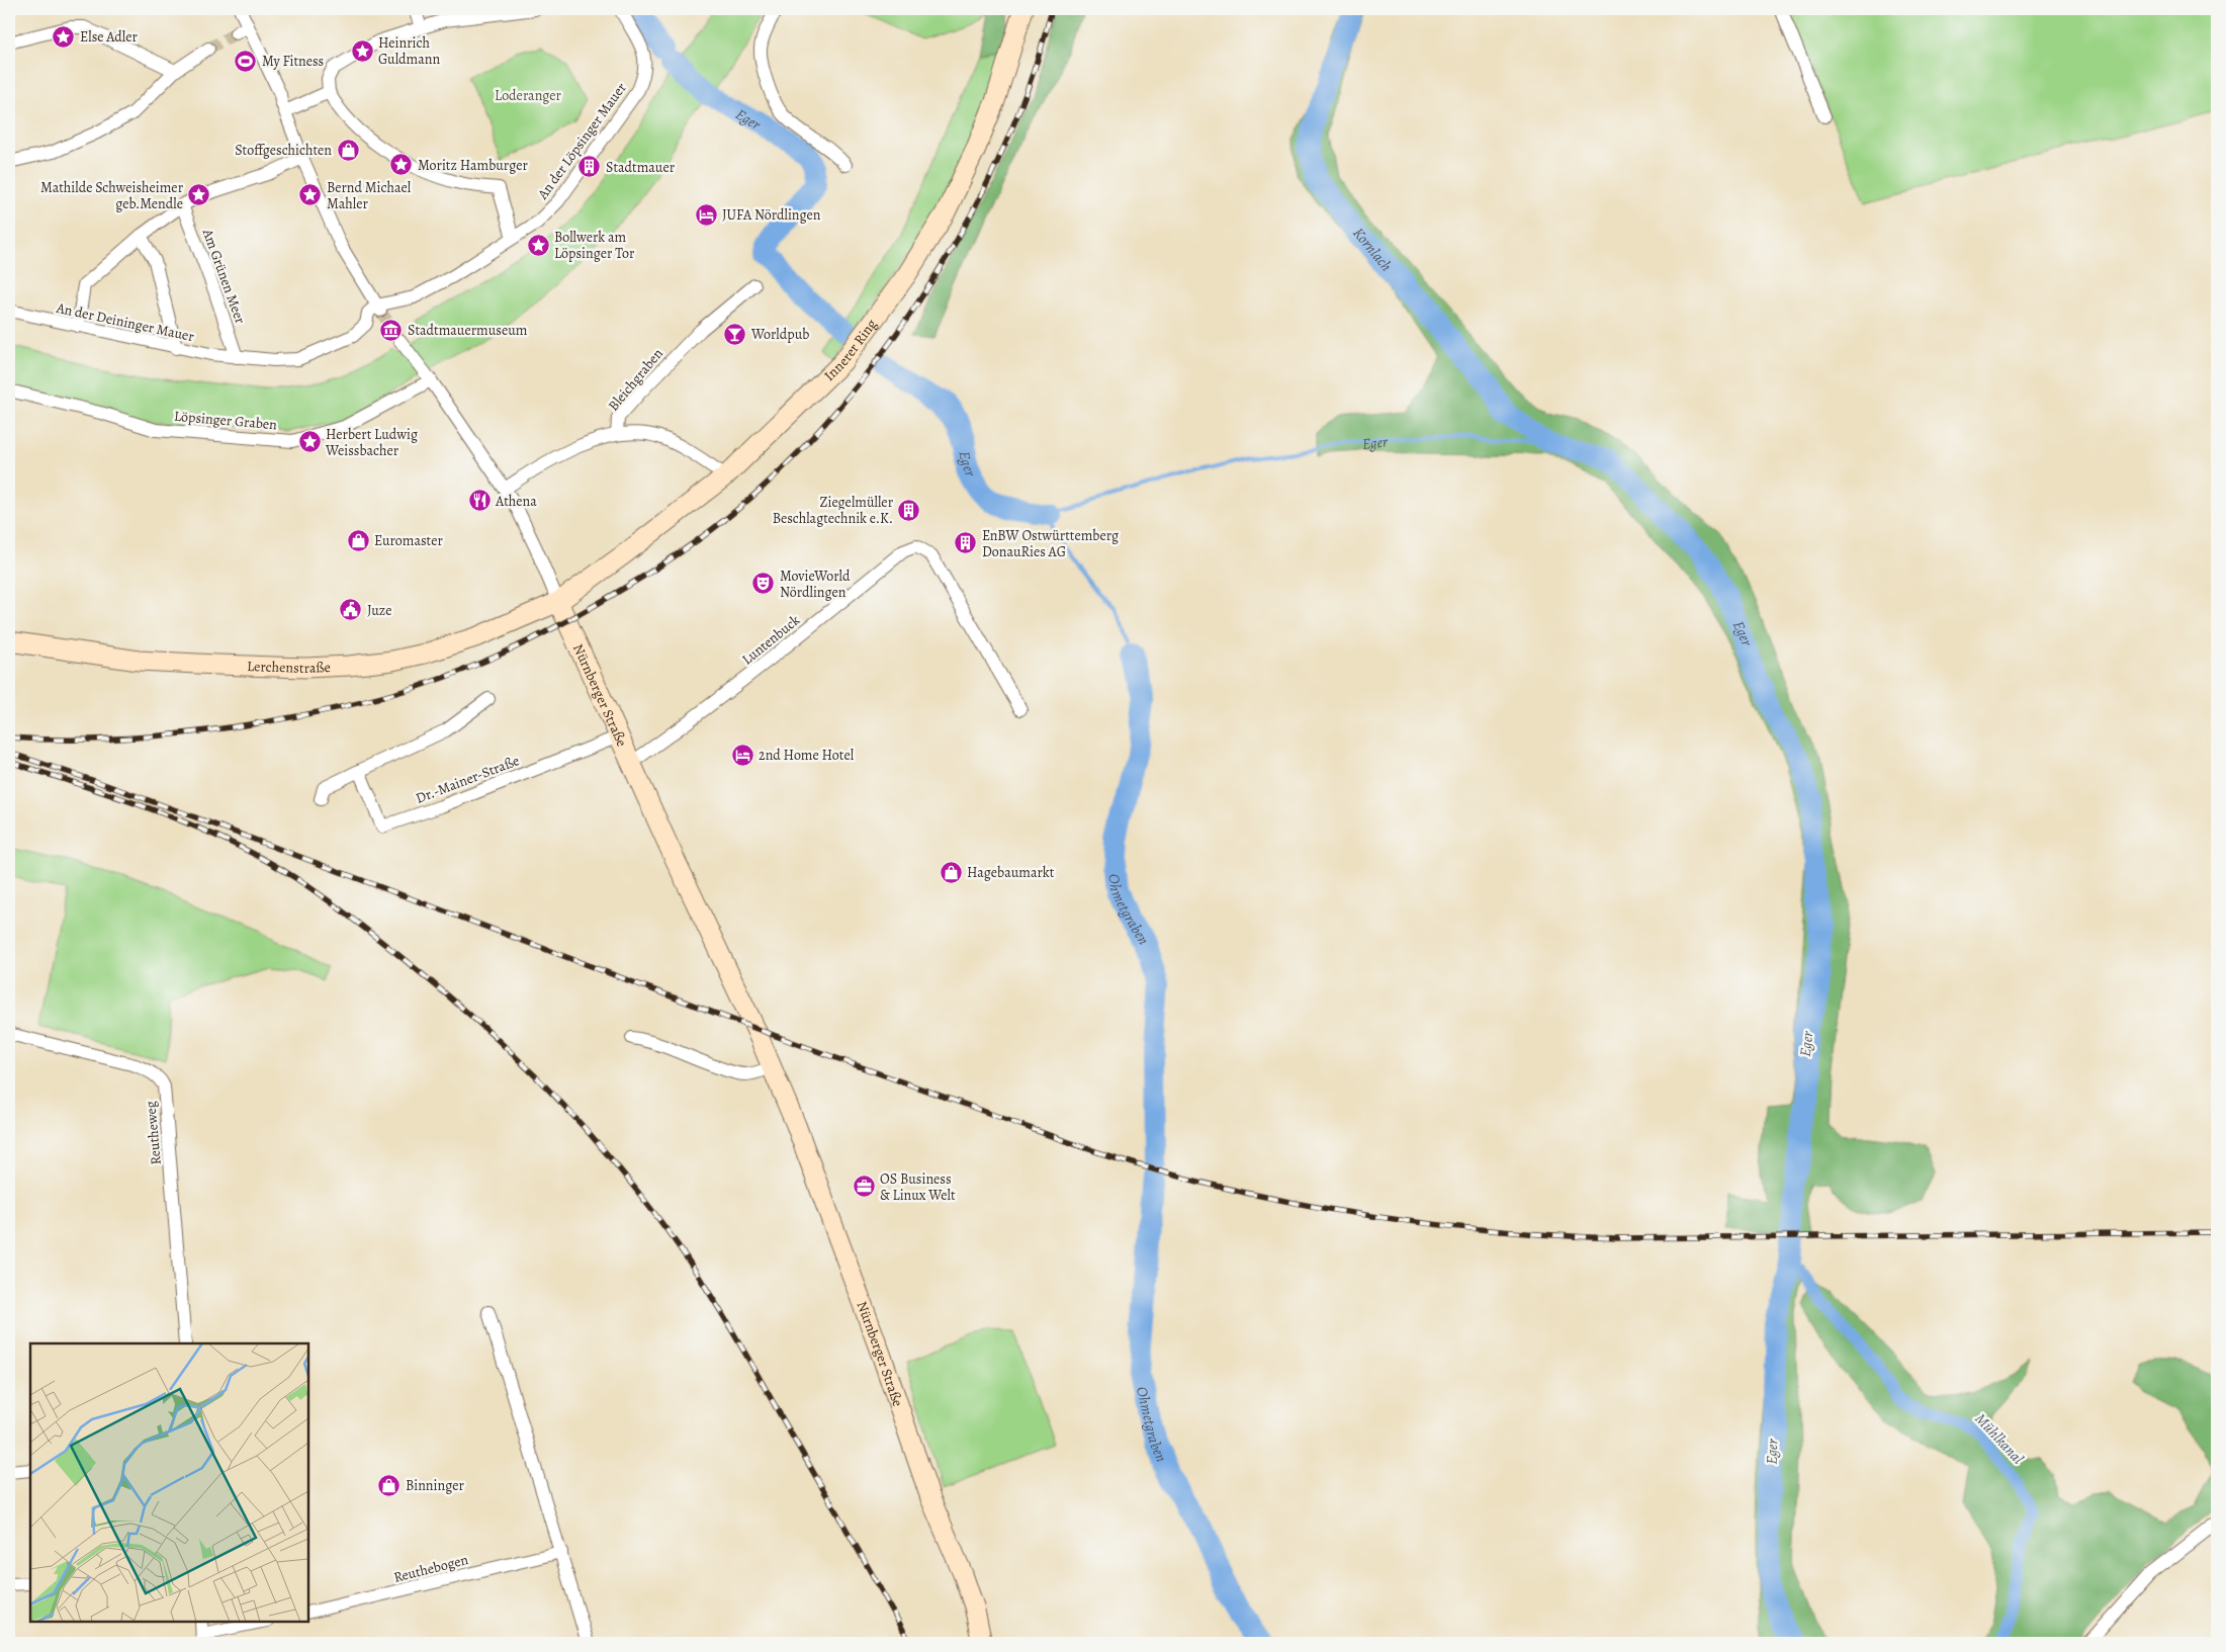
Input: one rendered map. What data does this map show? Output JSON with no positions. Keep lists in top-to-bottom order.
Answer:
{
  "streets": {
    "main road": ["Innerer Ring", "Lerchenstraße", "Nürnberger Straße"],
    "street": [
      "An der Löpsinger Mauer",
      "Am Grünen Meer",
      "An der Deininger Mauer",
      "Bleichgraben",
      "Löpsinger Graben",
      "Luntenbuck",
      "Dr.-Mainer-Straße",
      "Reutheweg",
      "Reuthebogen"
    ]
  },
  "crossings": [
    ["Am Grünen Meer", "An der Deininger Mauer"],
    ["Innerer Ring", "Lerchenstraße"],
    ["Innerer Ring", "Nürnberger Straße"],
    ["Bleichgraben", "Nürnberger Straße"],
    ["Löpsinger Graben", "Nürnberger Straße"],
    ["Luntenbuck", "Nürnberger Straße"],
    ["Lerchenstraße", "Nürnberger Straße"],
    ["Nürnberger Straße", "Dr.-Mainer-Straße"]
  ],
  "water": [
    "Eger",
    "Kornlach",
    "Ohmetgraben",
    "Mühlkanal"
  ],
  "parks": ["Loderanger"],
  "places": {
    "place": [
      "Else Adler",
      "Heinrich Guldmann",
      "Moritz Hamburger",
      "Mathilde Schweisheimer geb.Mendle",
      "Bernd Michael Mahler",
      "Bollwerk am Löpsinger Tor",
      "Herbert Ludwig Weissbacher"
    ],
    "sports": ["My Fitness"],
    "shop": [
      "Stoffgeschichten",
      "Euromaster",
      "Hagebaumarkt",
      "Binninger"
    ],
    "building": ["Stadtmauer", "Ziegelmüller Beschlagtechnik e.K.", "EnBW Ostwürttemberg DonauRies AG"],
    "hotel": ["JUFA Nördlingen", "2nd Home Hotel"],
    "museum": ["Stadtmauermuseum"],
    "bar": ["Worldpub"],
    "restaurant": ["Athena"],
    "theatre": ["MovieWorld Nördlingen"],
    "public building": ["Juze"],
    "office": ["OS Business & Linux Welt"]
  }
}
